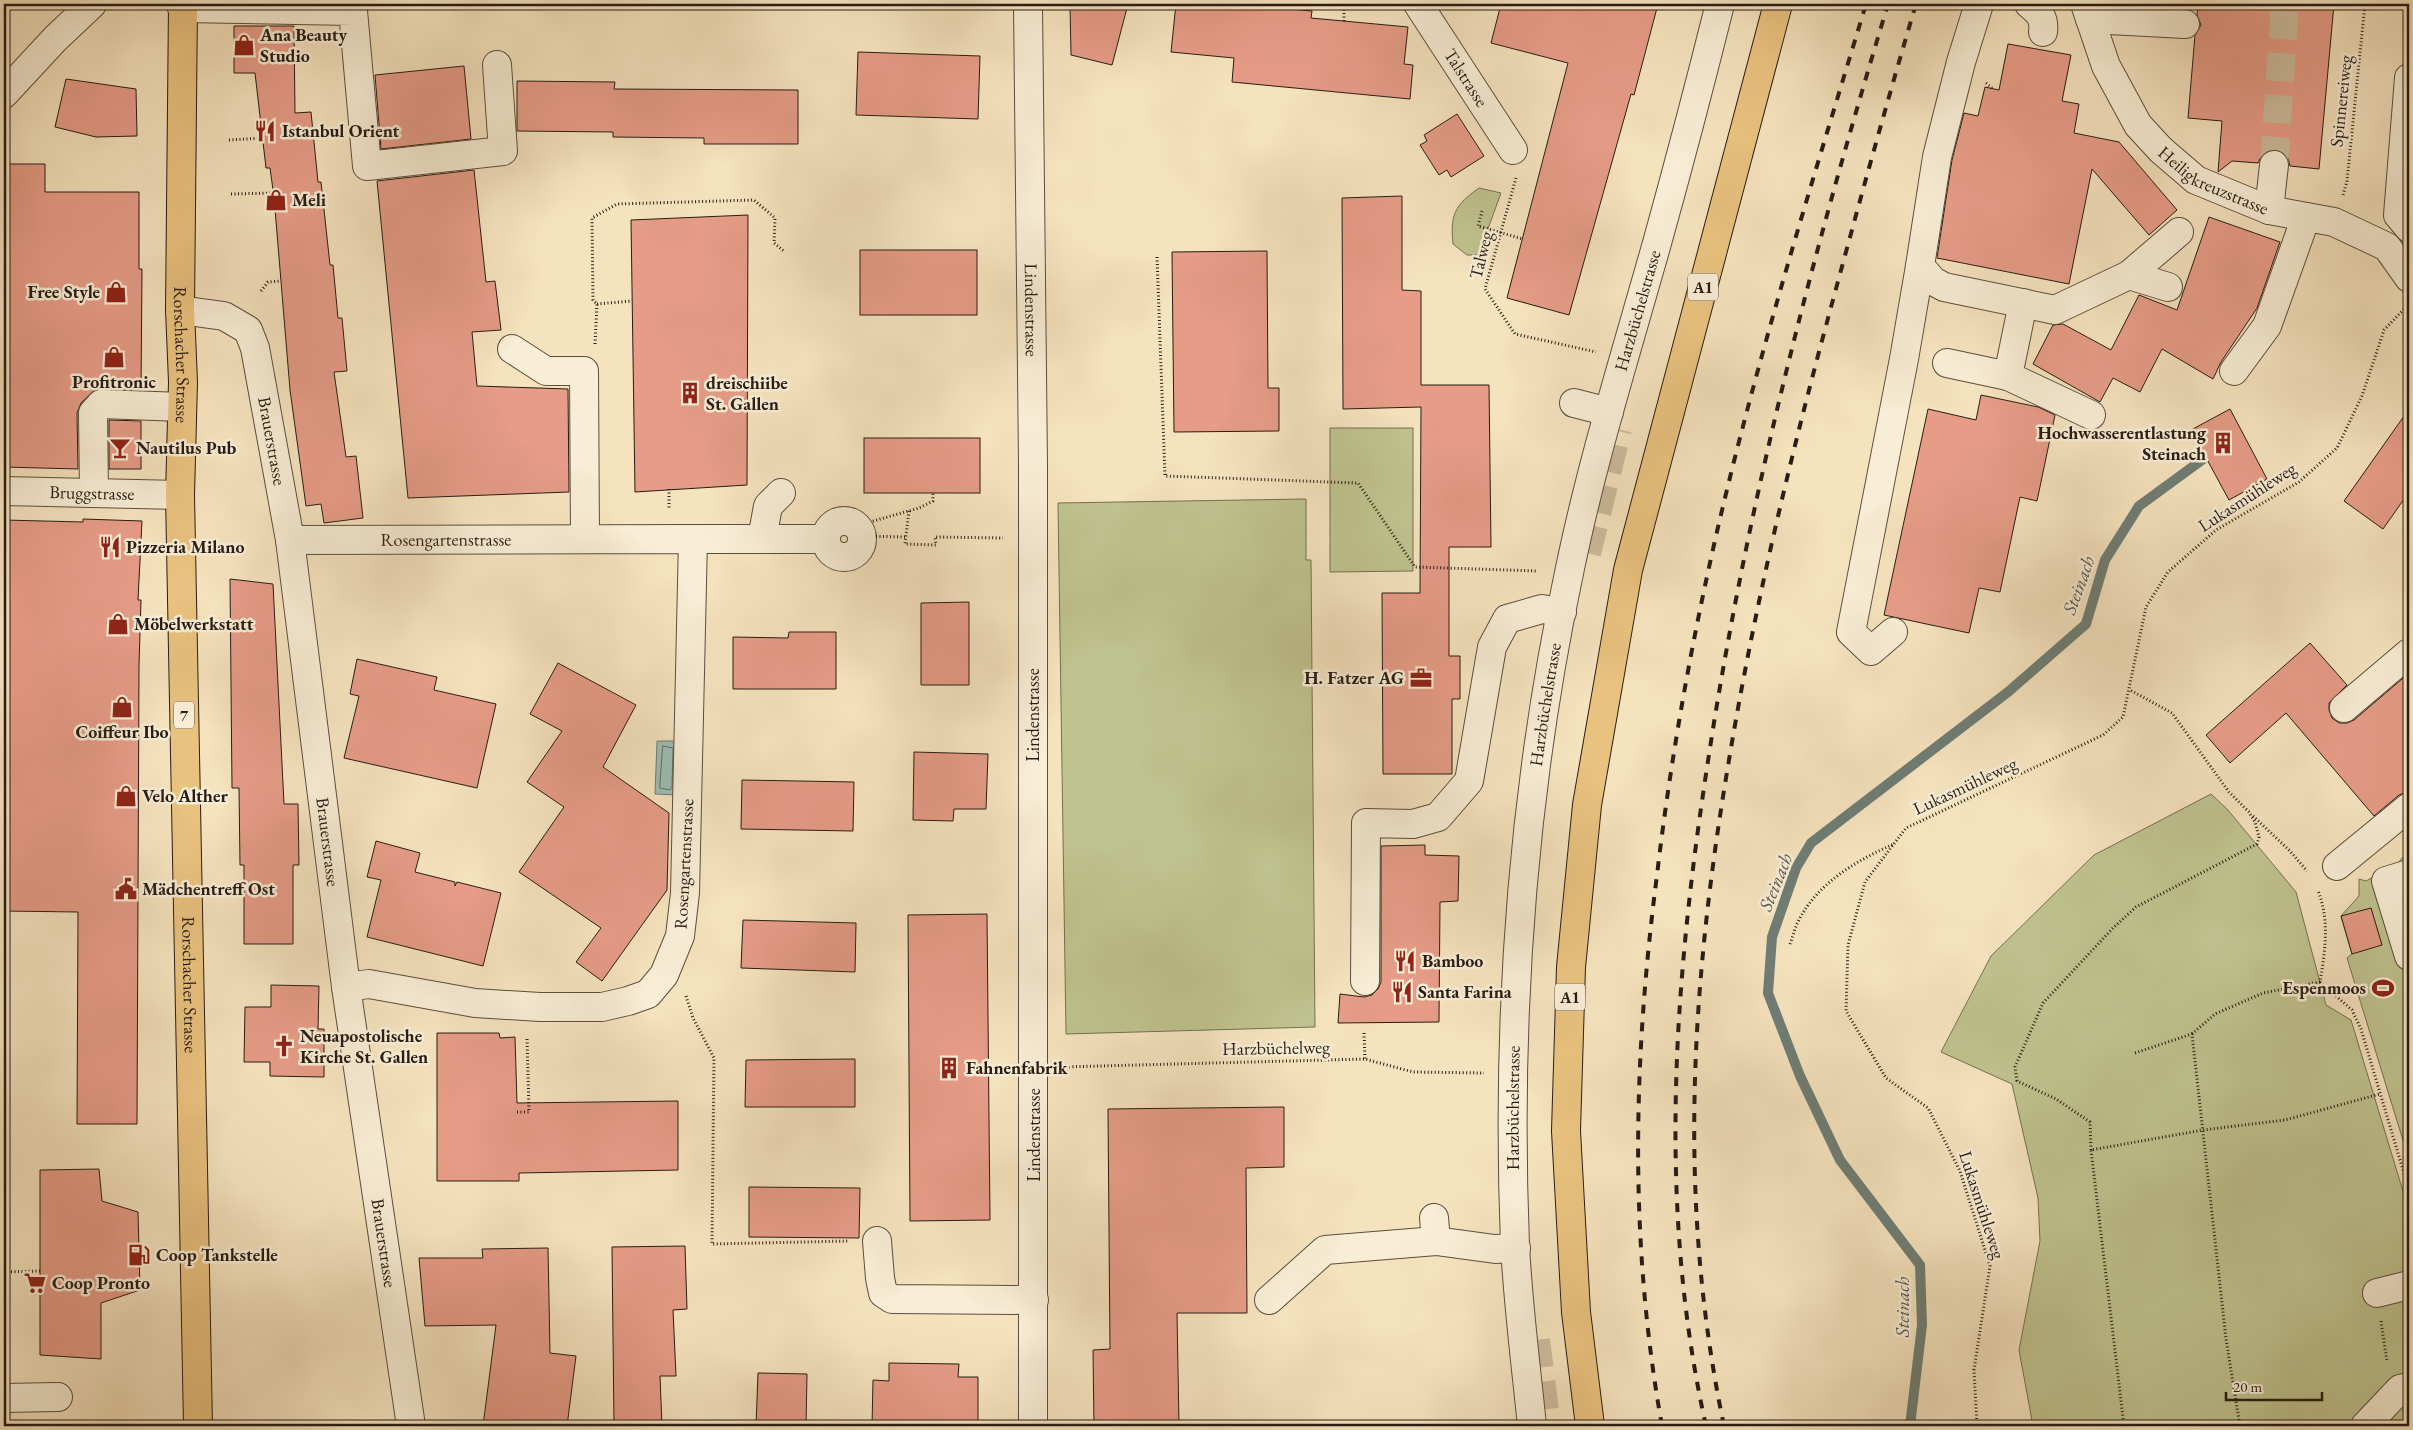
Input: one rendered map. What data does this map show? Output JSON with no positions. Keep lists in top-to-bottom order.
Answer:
{
  "streets": {
    "main road": ["A1", "Rorschacher Strasse", "7"],
    "street": [
      "Talstrasse",
      "Heiligkreuzstrasse",
      "Lindenstrasse",
      "Harzbüchelstrasse",
      "Brauerstrasse",
      "Bruggstrasse",
      "Rosengartenstrasse"
    ],
    "path": [
      "Spinnereiweg",
      "Talweg",
      "Lukasmühleweg",
      "Harzbüchelweg"
    ]
  },
  "crossings": [
    ["Talstrasse", "Talweg"],
    ["Rorschacher Strasse", "Brauerstrasse"],
    ["Rorschacher Strasse", "Bruggstrasse"],
    ["Brauerstrasse", "Rosengartenstrasse"]
  ],
  "water": ["Steinach"],
  "places": {
    "shop": [
      "Ana Beauty Studio",
      "Meli",
      "Free Style",
      "Profitronic",
      "Möbelwerkstatt",
      "Coiffeur Ibo",
      "Velo Alther"
    ],
    "restaurant": [
      "Istanbul Orient",
      "Pizzeria Milano",
      "Bamboo",
      "Santa Farina"
    ],
    "building": ["dreischiibe St. Gallen", "Hochwasserentlastung Steinach", "Fahnenfabrik"],
    "bar": ["Nautilus Pub"],
    "office": ["H. Fatzer AG"],
    "public building": ["Mädchentreff Ost"],
    "sports": ["Espenmoos"],
    "church": ["Neuapostolische Kirche St. Gallen"],
    "fuel station": ["Coop Tankstelle"],
    "supermarket": ["Coop Pronto"]
  },
  "scale_bar": "20 m"
}
